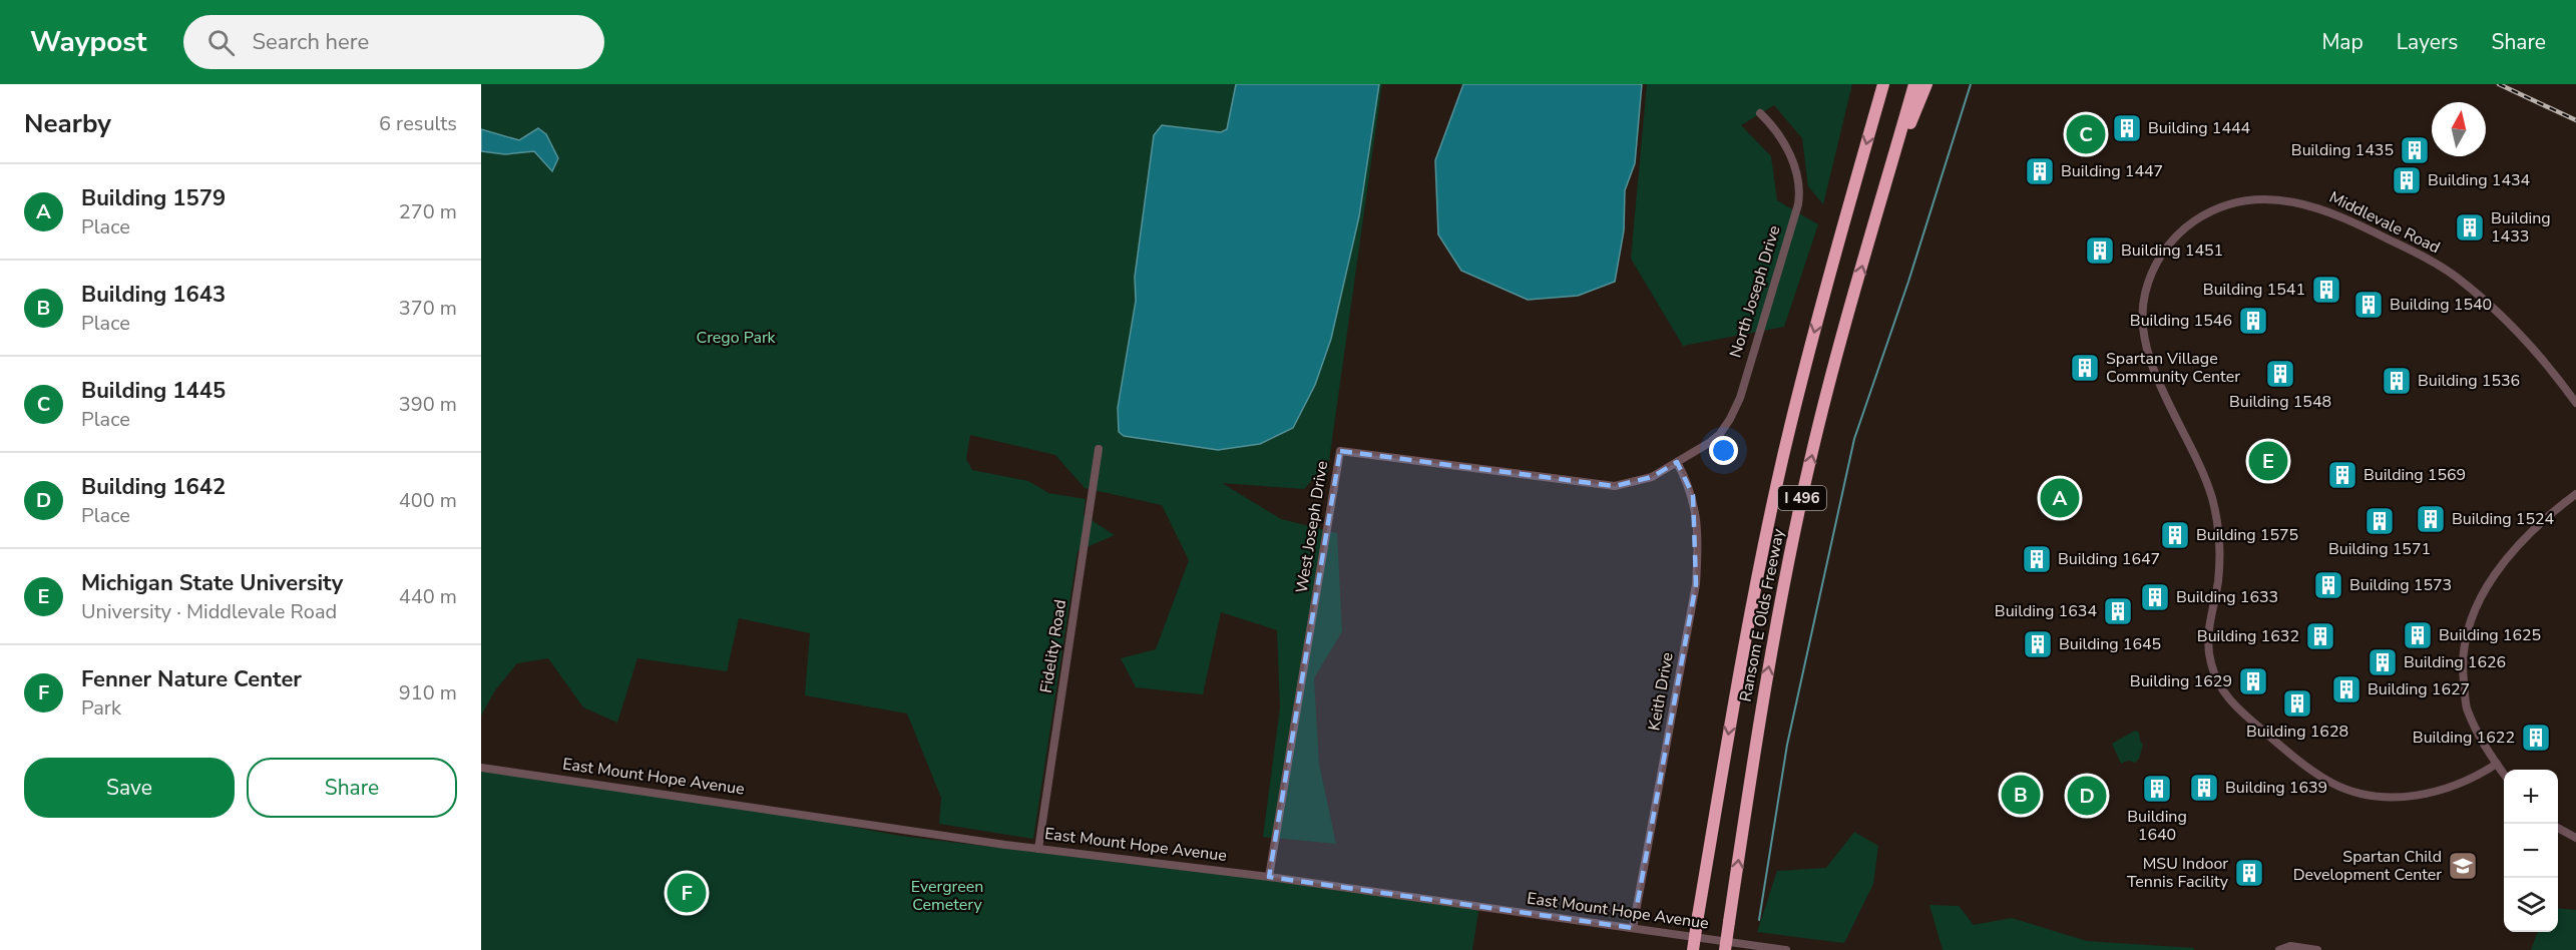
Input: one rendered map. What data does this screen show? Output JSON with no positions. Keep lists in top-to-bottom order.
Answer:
{
  "streets": {
    "highway": ["I 496", "Ransom E Olds Freeway"],
    "street": [
      "Middlevale Road",
      "North Joseph Drive",
      "West Joseph Drive",
      "Fidelity Road",
      "Keith Drive",
      "East Mount Hope Avenue"
    ]
  },
  "crossings": [
    ["North Joseph Drive", "West Joseph Drive"],
    ["North Joseph Drive", "Keith Drive"],
    ["West Joseph Drive", "Keith Drive"],
    ["West Joseph Drive", "East Mount Hope Avenue"],
    ["Fidelity Road", "East Mount Hope Avenue"],
    ["Keith Drive", "East Mount Hope Avenue"]
  ],
  "parks": ["Crego Park", "Evergreen Cemetery"],
  "places": {
    "building": [
      "Building 1444",
      "Building 1435",
      "Building 1447",
      "Building 1434",
      "Building 1433",
      "Building 1451",
      "Building 1541",
      "Building 1540",
      "Building 1546",
      "Spartan Village Community Center",
      "Building 1548",
      "Building 1536",
      "Building 1569",
      "Building 1524",
      "Building 1571",
      "Building 1575",
      "Building 1647",
      "Building 1573",
      "Building 1633",
      "Building 1634",
      "Building 1625",
      "Building 1632",
      "Building 1645",
      "Building 1626",
      "Building 1629",
      "Building 1627",
      "Building 1628",
      "Building 1622",
      "Building 1639",
      "Building 1640",
      "MSU Indoor Tennis Facility"
    ],
    "school or university": ["Spartan Child Development Center"]
  },
  "north": "top",
  "page": {
    "header": "Waypost",
    "search": "Search here",
    "nav": ["Map", "Layers", "Share"],
    "heading": ["Nearby", "6 results"],
    "pins": [
      "C",
      "E",
      "A",
      "B",
      "D",
      "F"
    ],
    "list": [
      {
        "mark": "A",
        "name": "Building 1579",
        "note": "Place",
        "value": "270 m"
      },
      {
        "mark": "B",
        "name": "Building 1643",
        "note": "Place",
        "value": "370 m"
      },
      {
        "mark": "C",
        "name": "Building 1445",
        "note": "Place",
        "value": "390 m"
      },
      {
        "mark": "D",
        "name": "Building 1642",
        "note": "Place",
        "value": "400 m"
      },
      {
        "mark": "E",
        "name": "Michigan State University",
        "note": "University · Middlevale Road",
        "value": "440 m"
      },
      {
        "mark": "F",
        "name": "Fenner Nature Center",
        "note": "Park",
        "value": "910 m"
      }
    ],
    "buttons": ["Save", "Share"],
    "map_buttons": ["+", "−"]
  }
}
